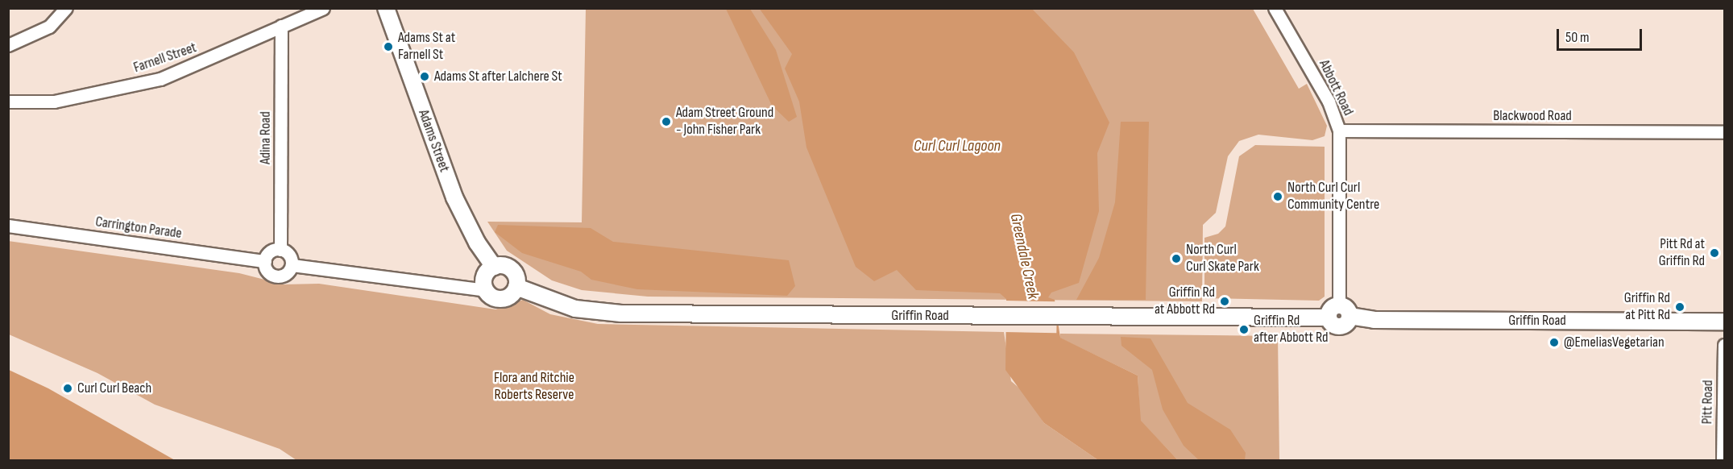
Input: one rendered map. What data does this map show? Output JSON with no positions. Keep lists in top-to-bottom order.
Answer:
{
  "streets": {
    "main road": ["Adams Street", "Griffin Road"],
    "street": [
      "Farnell Street",
      "Abbott Road",
      "Blackwood Road",
      "Adina Road",
      "Carrington Parade",
      "Pitt Road"
    ]
  },
  "crossings": [
    ["Farnell Street", "Adina Road"],
    ["Abbott Road", "Blackwood Road"],
    ["Abbott Road", "Griffin Road"],
    ["Adina Road", "Carrington Parade"],
    ["Adams Street", "Griffin Road"]
  ],
  "water": ["Curl Curl Lagoon", "Greendale Creek"],
  "parks": ["Flora and Ritchie Roberts Reserve"],
  "places": [
    "Adams St at Farnell St",
    "Adams St after Lalchere St",
    "Adam Street Ground - John Fisher Park",
    "North Curl Curl Community Centre",
    "Pitt Rd at Griffin Rd",
    "North Curl Curl Skate Park",
    "Griffin Rd at Abbott Rd",
    "Griffin Rd at Pitt Rd",
    "Griffin Rd after Abbott Rd",
    "@EmeliasVegetarian",
    "Curl Curl Beach"
  ],
  "scale_bar": "50 m"
}
